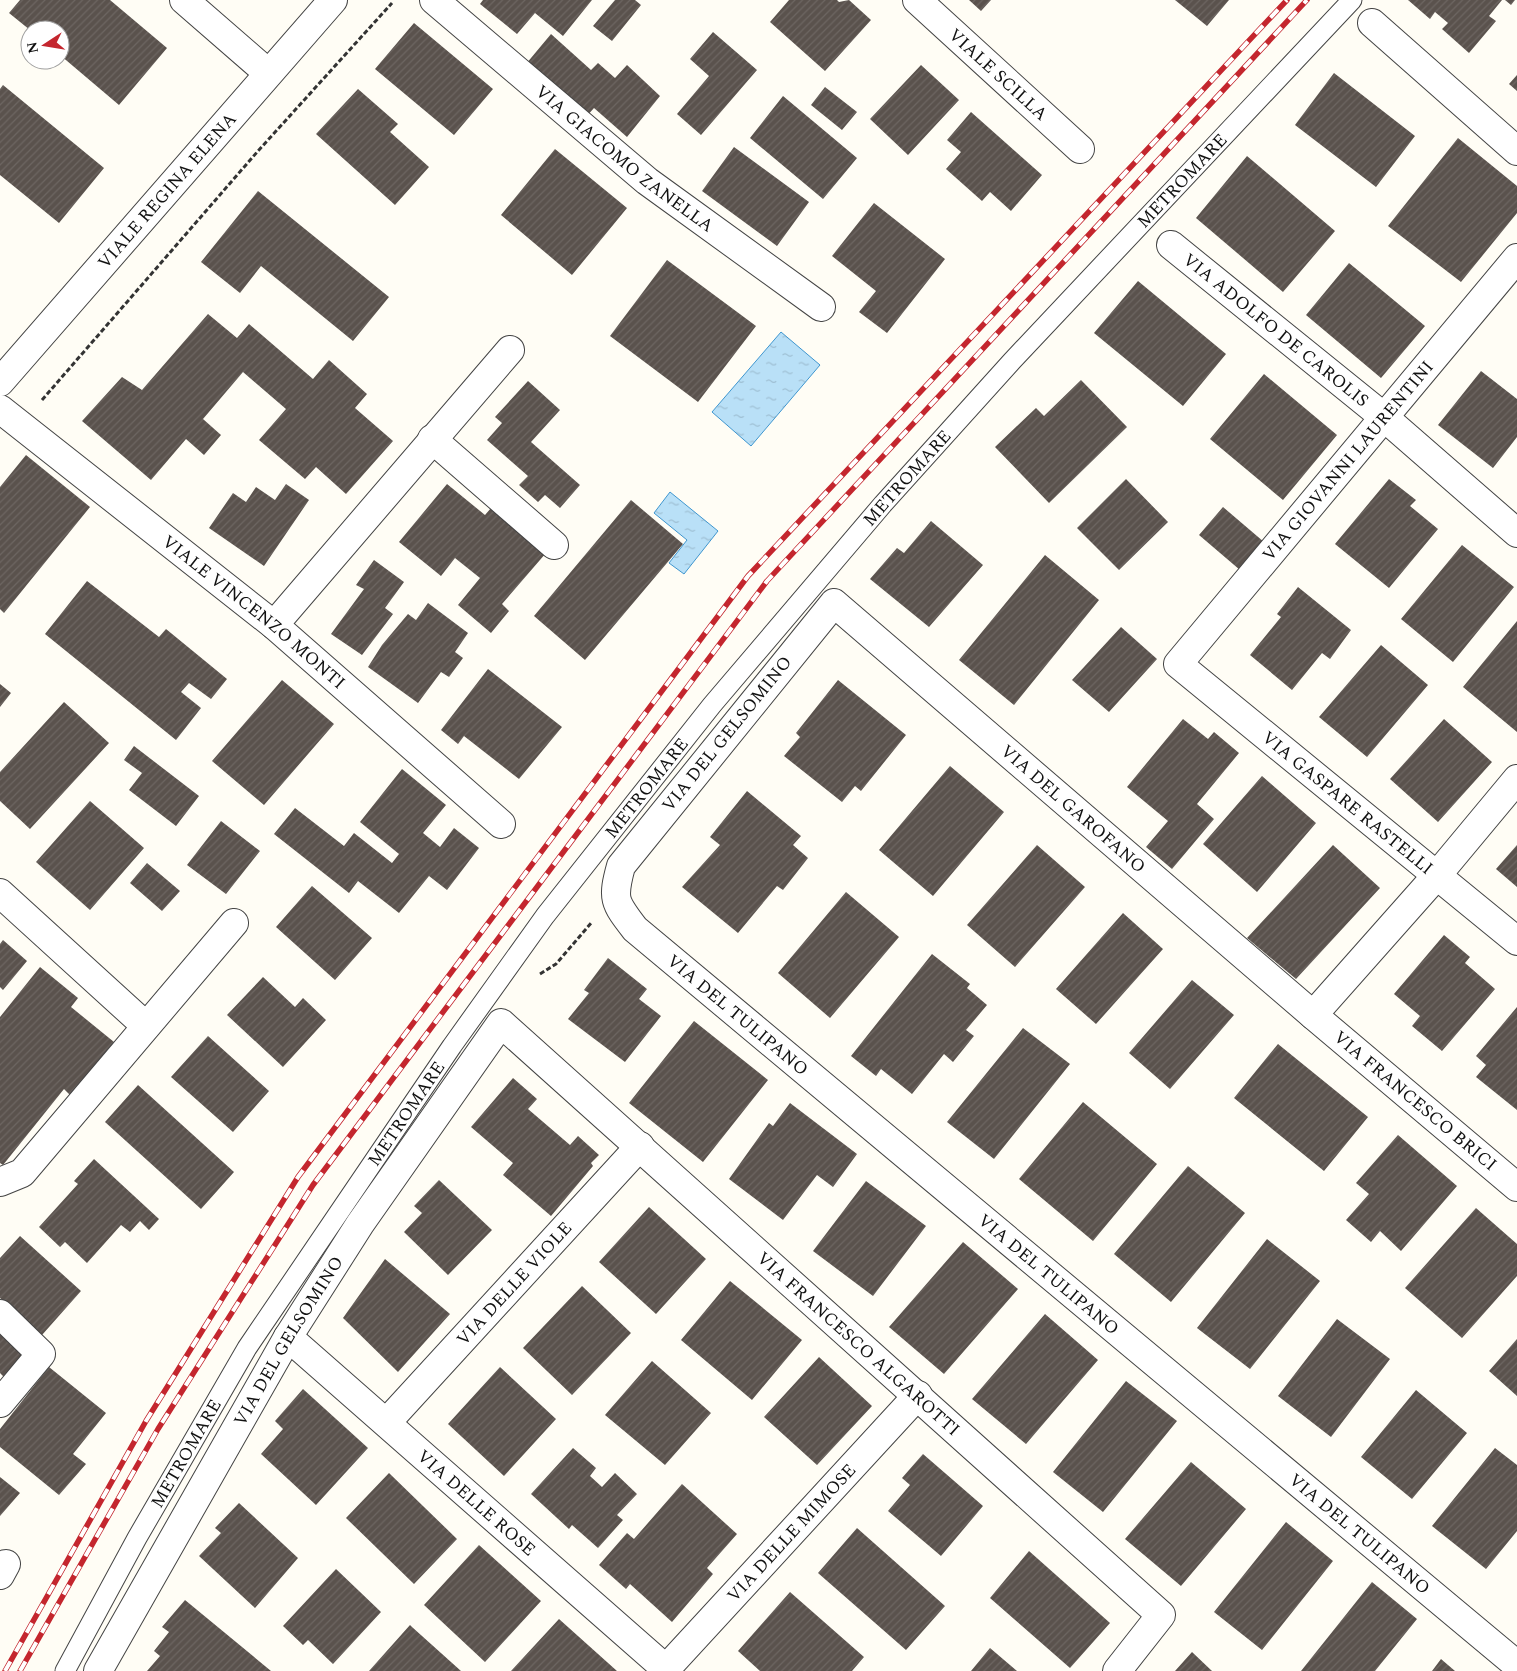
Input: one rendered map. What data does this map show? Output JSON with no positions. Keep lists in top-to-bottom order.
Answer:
{
  "streets": {
    "street": [
      "VIALE SCILLA",
      "VIA GIACOMO ZANELLA",
      "VIALE REGINA ELENA",
      "VIA ADOLFO DE CAROLIS",
      "VIA GIOVANNI LAURENTINI",
      "VIALE VINCENZO MONTI",
      "VIA DEL GELSOMINO",
      "VIA GASPARE RASTELLI",
      "VIA DEL GAROFANO",
      "VIA DEL TULIPANO",
      "VIA FRANCESCO BRICI",
      "VIA DELLE VIOLE",
      "VIA FRANCESCO ALGAROTTI",
      "VIA DELLE ROSE",
      "VIA DELLE MIMOSE"
    ],
    "lane": ["METROMARE"]
  },
  "crossings": [
    ["VIA ADOLFO DE CAROLIS", "VIA GIOVANNI LAURENTINI"],
    ["VIA GIOVANNI LAURENTINI", "VIA GASPARE RASTELLI"],
    ["VIA DEL GELSOMINO", "VIA DEL GAROFANO"],
    ["VIA DEL GELSOMINO", "VIA DEL TULIPANO"],
    ["VIA DEL GELSOMINO", "VIA FRANCESCO ALGAROTTI"],
    ["VIA DEL GELSOMINO", "VIA DELLE ROSE"],
    ["VIA DEL GAROFANO", "VIA FRANCESCO BRICI"],
    ["VIA DELLE VIOLE", "VIA FRANCESCO ALGAROTTI"],
    ["VIA DELLE VIOLE", "VIA DELLE ROSE"],
    ["VIA FRANCESCO ALGAROTTI", "VIA DELLE MIMOSE"],
    ["VIA DELLE ROSE", "VIA DELLE MIMOSE"]
  ],
  "north": "left"
}
